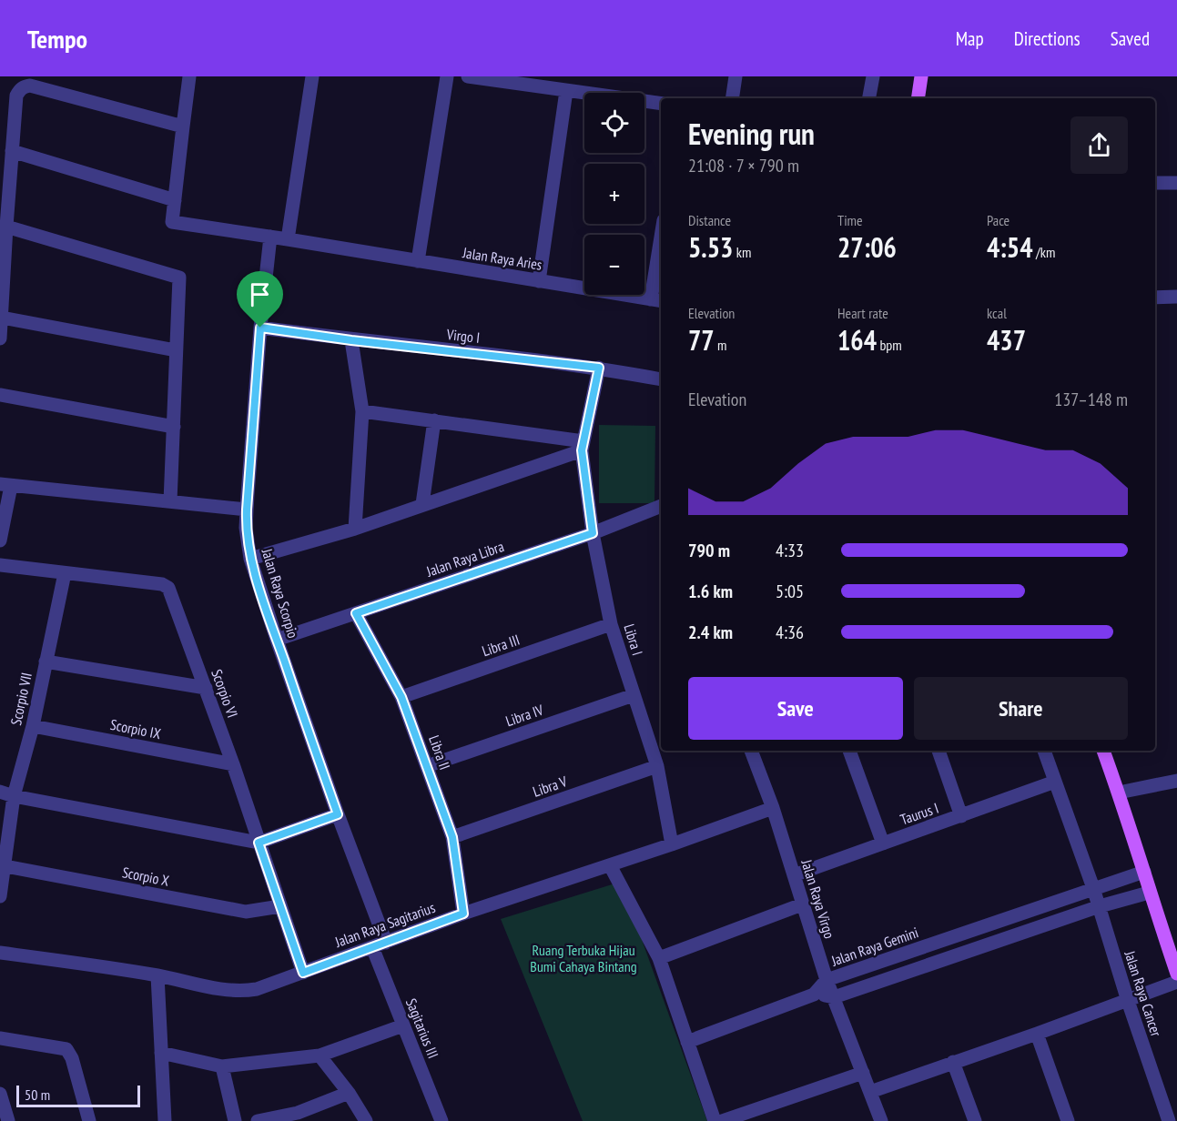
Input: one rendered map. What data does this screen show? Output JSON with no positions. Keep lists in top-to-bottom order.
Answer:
{
  "streets": {
    "street": [
      "Jalan Raya Aries",
      "Virgo I",
      "Jalan Raya Libra",
      "Jalan Raya Scorpio",
      "Libra I",
      "Libra III",
      "Scorpio VI",
      "Scorpio VII",
      "Libra IV",
      "Scorpio IX",
      "Libra II",
      "Libra V",
      "Taurus I",
      "Scorpio X",
      "Jalan Raya Virgo",
      "Jalan Raya Sagitarius",
      "Jalan Raya Gemini",
      "Jalan Raya Cancer",
      "Sagitarius III"
    ]
  },
  "crossings": [
    ["Jalan Raya Aries", "Jalan Raya Scorpio"],
    ["Virgo I", "Jalan Raya Scorpio"],
    ["Jalan Raya Libra", "Jalan Raya Scorpio"],
    ["Jalan Raya Libra", "Libra I"],
    ["Jalan Raya Libra", "Libra II"],
    ["Jalan Raya Scorpio", "Jalan Raya Sagitarius"],
    ["Libra I", "Libra III"],
    ["Libra I", "Libra IV"],
    ["Libra I", "Libra V"],
    ["Libra I", "Jalan Raya Sagitarius"],
    ["Libra III", "Libra II"],
    ["Scorpio VI", "Scorpio VII"],
    ["Scorpio VI", "Scorpio IX"],
    ["Scorpio VI", "Scorpio X"],
    ["Scorpio VI", "Jalan Raya Sagitarius"],
    ["Scorpio VII", "Scorpio IX"],
    ["Scorpio VII", "Scorpio X"],
    ["Libra IV", "Libra II"],
    ["Libra II", "Libra V"],
    ["Libra II", "Jalan Raya Sagitarius"],
    ["Taurus I", "Jalan Raya Virgo"],
    ["Taurus I", "Jalan Raya Cancer"],
    ["Jalan Raya Virgo", "Jalan Raya Sagitarius"],
    ["Jalan Raya Virgo", "Jalan Raya Gemini"],
    ["Jalan Raya Sagitarius", "Sagitarius III"],
    ["Jalan Raya Gemini", "Jalan Raya Cancer"]
  ],
  "parks": ["Ruang Terbuka Hijau Bumi Cahaya Bintang"],
  "scale_bar": "50 m",
  "page": {
    "header": "Tempo",
    "nav": ["Map", "Directions", "Saved"],
    "map_buttons": ["+", "−"],
    "heading": ["Evening run", "21:08 · 7 × 790 m"],
    "stats": [
      ["Distance", "5.53 km"],
      ["Time", "27:06"],
      ["Pace", "4:54 /km"],
      ["Elevation", "77 m"],
      ["Heart rate", "164 bpm"],
      ["kcal", "437"]
    ],
    "chart": ["Elevation", "137–148 m"],
    "list": [
      {
        "name": "790 m",
        "note": "4:33"
      },
      {
        "name": "1.6 km",
        "note": "5:05"
      },
      {
        "name": "2.4 km",
        "note": "4:36"
      }
    ],
    "buttons": ["Save", "Share"],
    "scale": "50 m"
  }
}
